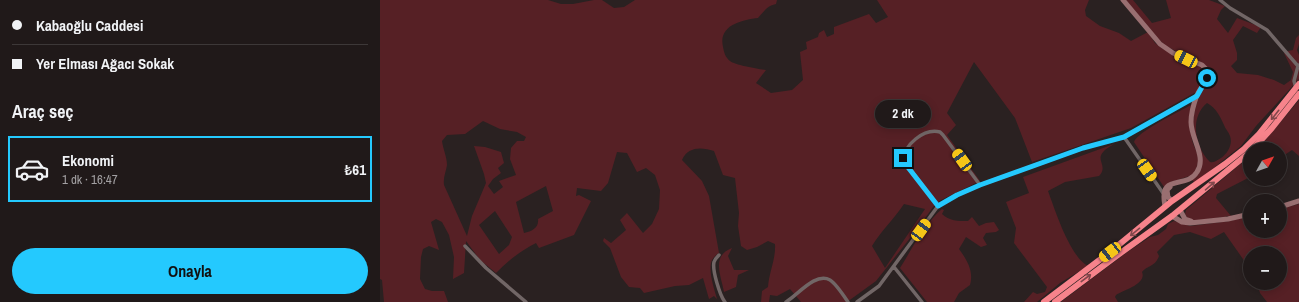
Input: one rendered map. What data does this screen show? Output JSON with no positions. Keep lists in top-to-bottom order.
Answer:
{
  "north": "top right",
  "page": {
    "banner": ["Kabaoğlu Caddesi", "Yer Elması Ağacı Sokak"],
    "heading": "Araç seç",
    "bubble": "2 dk",
    "list": [
      {
        "name": "Ekonomi",
        "note": "1 dk · 16:47",
        "value": "₺61"
      }
    ],
    "map_buttons": ["+", "−"],
    "buttons": "Onayla"
  }
}
